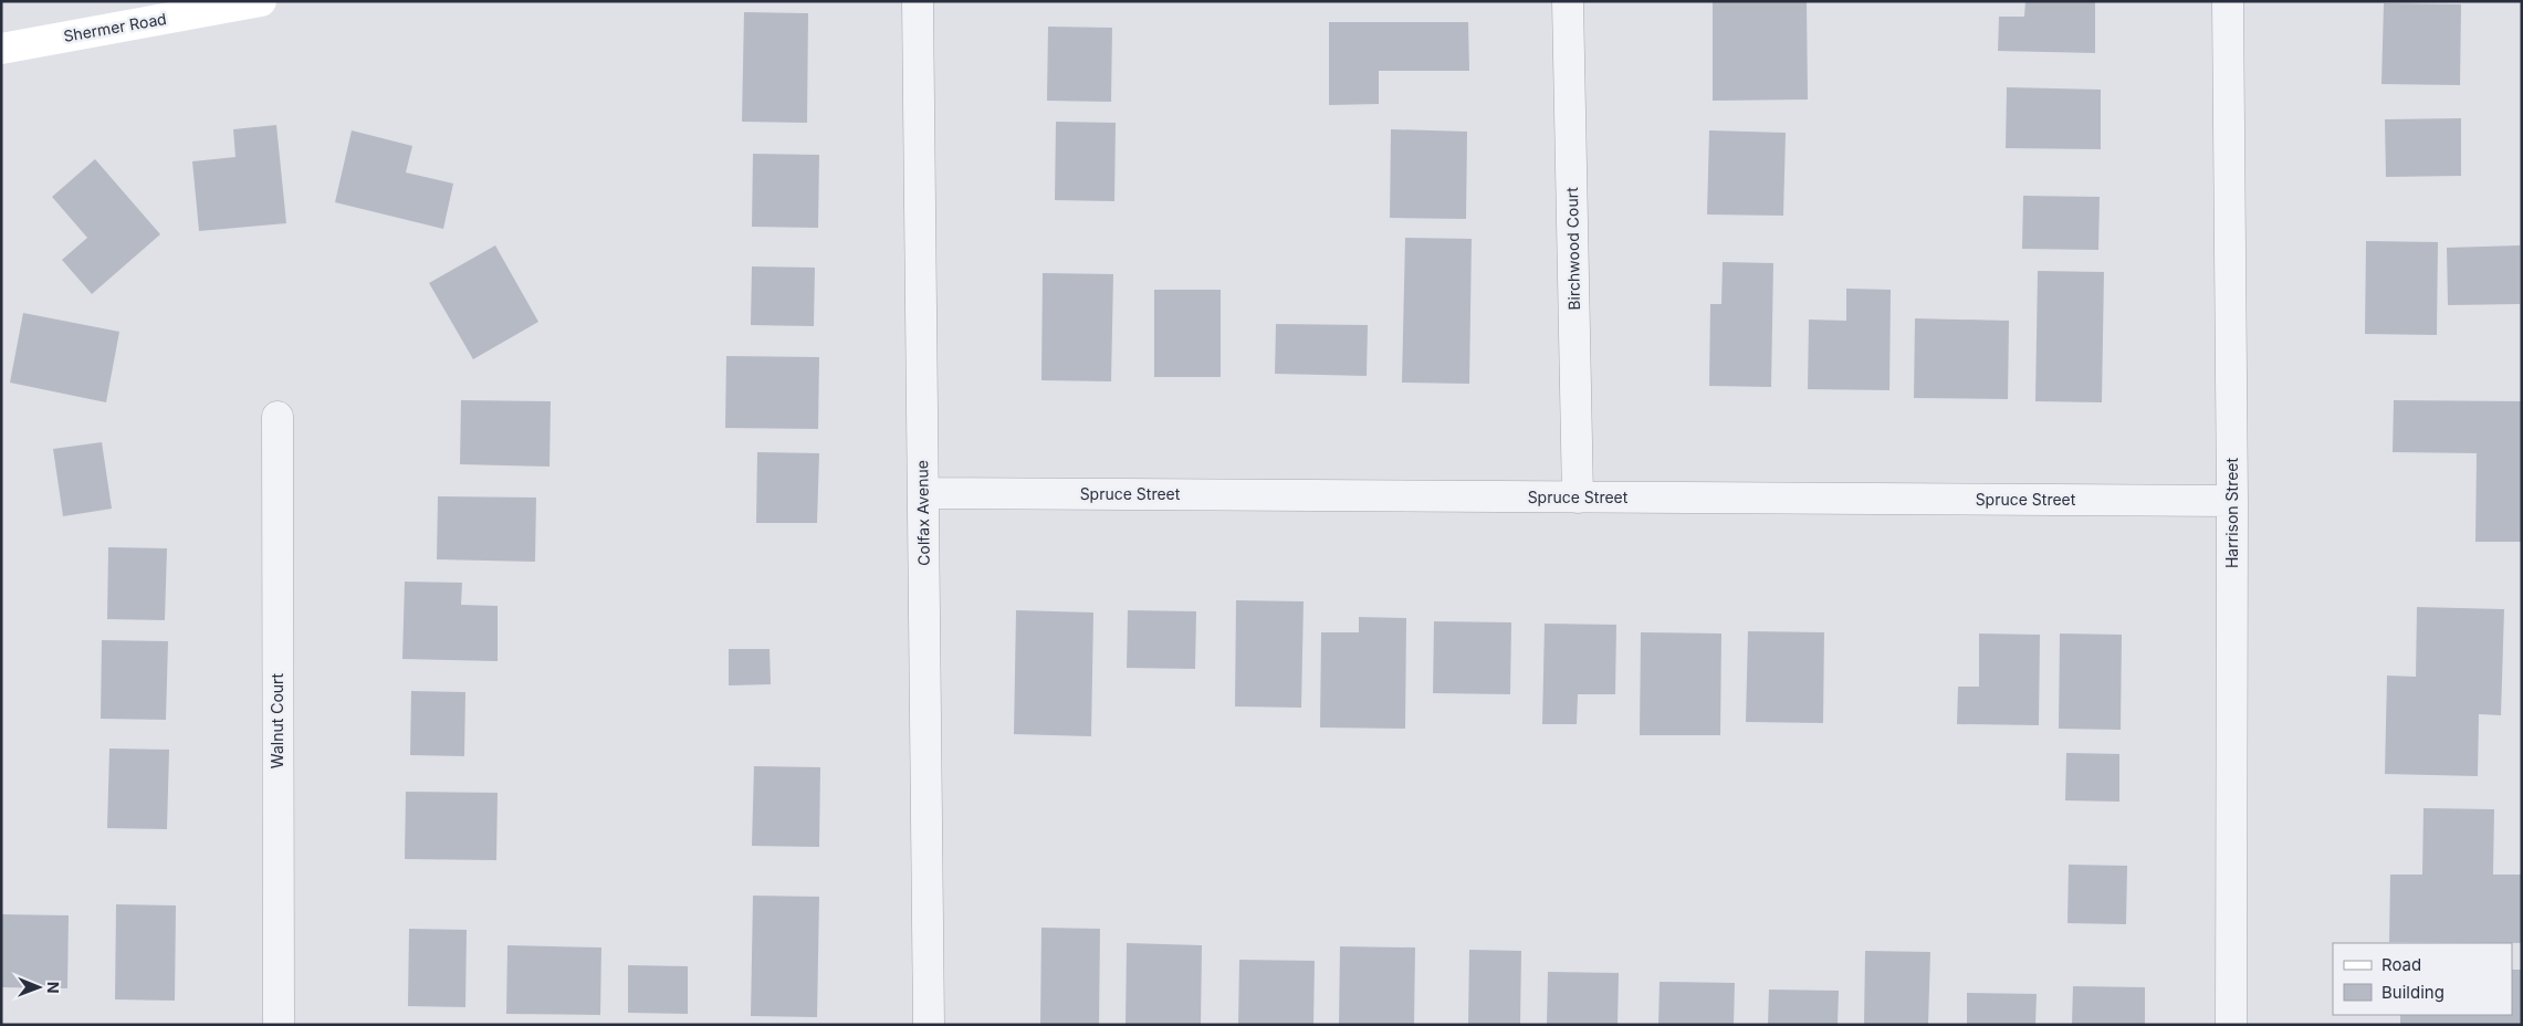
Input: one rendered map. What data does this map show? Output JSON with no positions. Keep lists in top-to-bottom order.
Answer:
{
  "streets": {
    "main road": ["Shermer Road"],
    "street": [
      "Birchwood Court",
      "Spruce Street",
      "Colfax Avenue",
      "Harrison Street",
      "Walnut Court"
    ]
  },
  "crossings": [
    ["Birchwood Court", "Spruce Street"],
    ["Spruce Street", "Colfax Avenue"],
    ["Spruce Street", "Harrison Street"]
  ],
  "legend": ["Road", "Building"],
  "north": "right"
}
